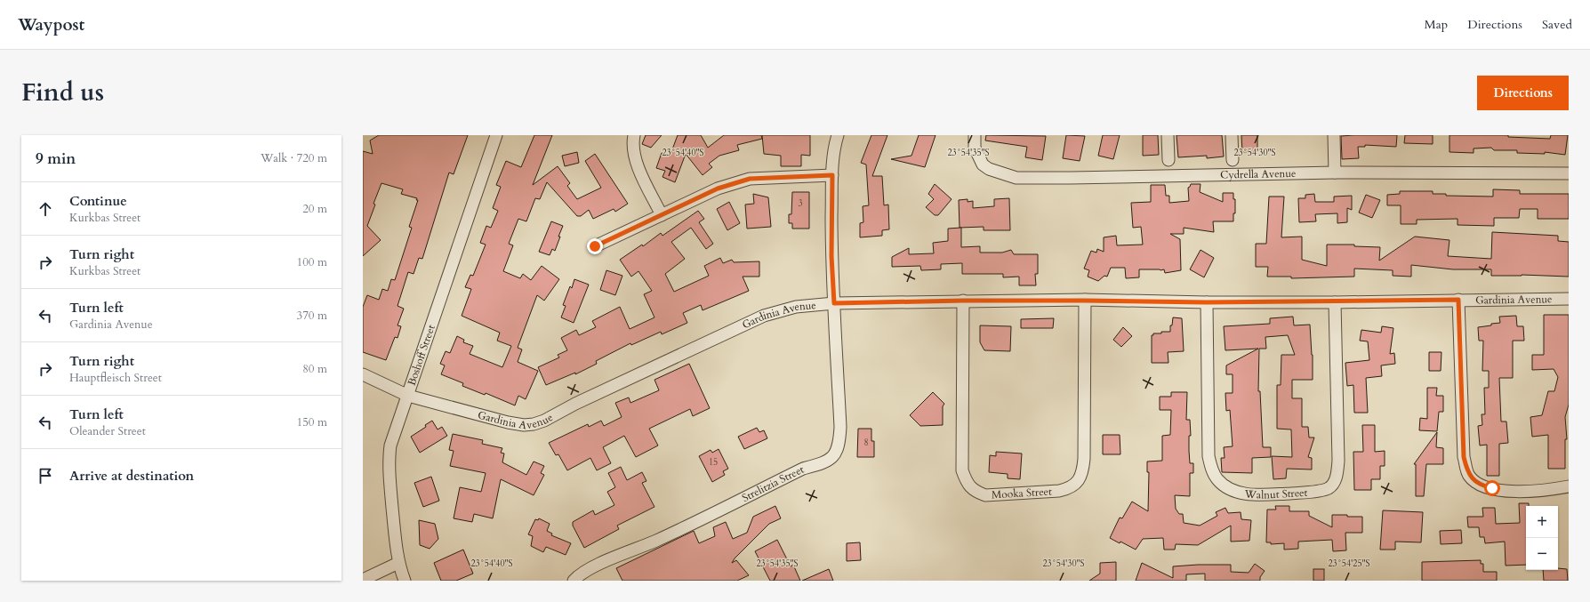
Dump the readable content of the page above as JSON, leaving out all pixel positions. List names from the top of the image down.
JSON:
{
  "streets": {
    "street": [
      "Cydrella Avenue",
      "Gardinia Avenue",
      "Boshoff Street",
      "Strelitzia Street",
      "Walnut Street",
      "Mooka Street"
    ]
  },
  "crossings": [
    ["Gardinia Avenue", "Boshoff Street"],
    ["Gardinia Avenue", "Strelitzia Street"],
    ["Gardinia Avenue", "Walnut Street"],
    ["Gardinia Avenue", "Mooka Street"]
  ],
  "house_numbers": ["3", "8", "15"],
  "page": {
    "header": "Waypost",
    "nav": ["Map", "Directions", "Saved"],
    "title": "Find us",
    "buttons": "Directions",
    "heading": ["9 min", "Walk · 720 m"],
    "list": [
      ["Continue", "Kurkbas Street", "20 m"],
      ["Turn right", "Kurkbas Street", "100 m"],
      ["Turn left", "Gardinia Avenue", "370 m"],
      ["Turn right", "Hauptfleisch Street", "80 m"],
      ["Turn left", "Oleander Street", "150 m"],
      "Arrive at destination"
    ],
    "map_buttons": ["+", "−"]
  },
  "coordinates": [
    "23°54'40\"S",
    "23°54'35\"S",
    "23°54'30\"S",
    "23°54'25\"S"
  ]
}
